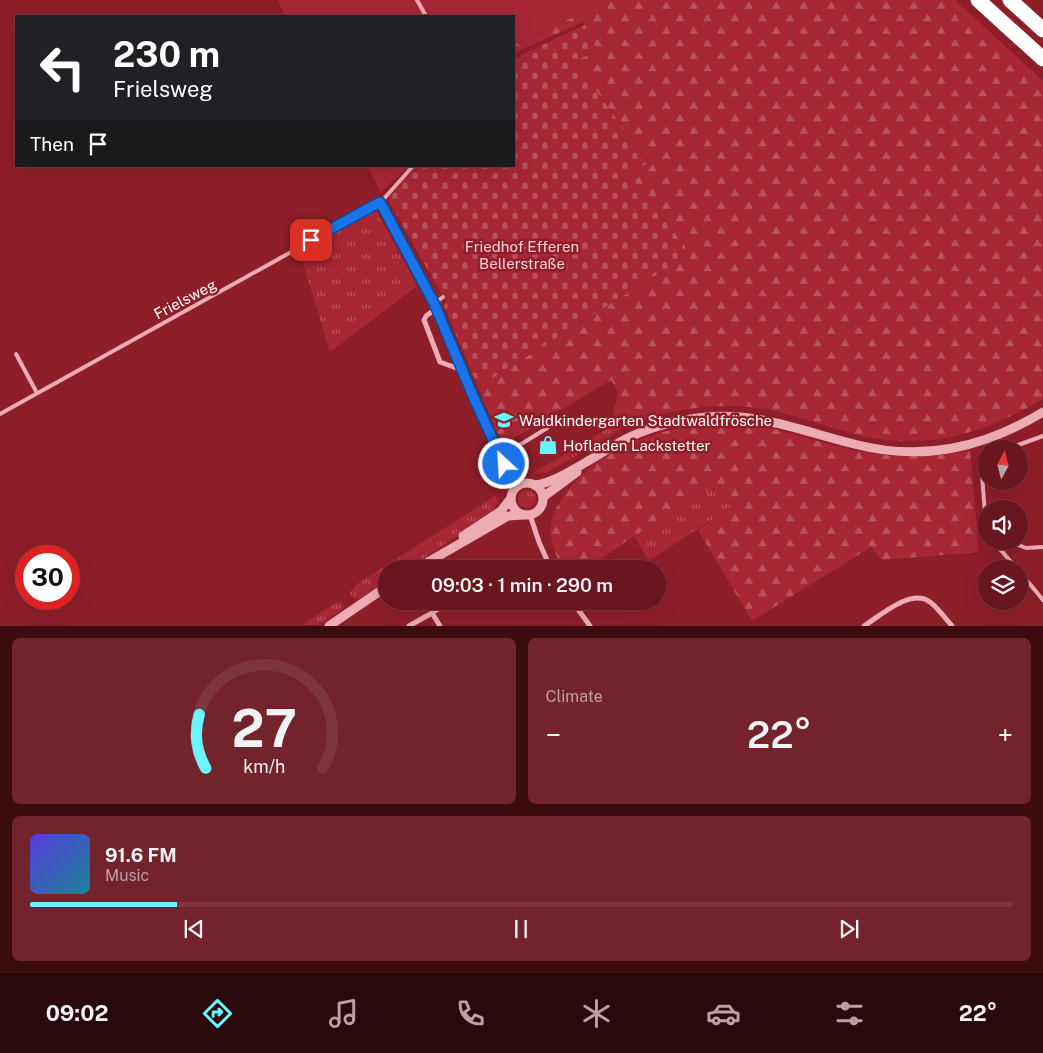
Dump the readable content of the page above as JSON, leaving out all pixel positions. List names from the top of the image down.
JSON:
{
  "streets": {
    "lane": ["Frielsweg"]
  },
  "parks": ["Friedhof Efferen Bellerstraße"],
  "places": {
    "school or university": ["Waldkindergarten Stadtwaldfrösche"],
    "shop": ["Hofladen Lackstetter"]
  },
  "north": "top",
  "page": {
    "turn": ["230 m", "Frielsweg"],
    "then": "Then",
    "limit": "30",
    "trip": "09:03 · 1 min · 290 m",
    "tile": "Climate",
    "heat": ["−", "22°", "+"],
    "song": ["91.6 FM", "Music"],
    "tabs": ["09:02", "22°"],
    "gauge": ["27", "km/h"]
  }
}
